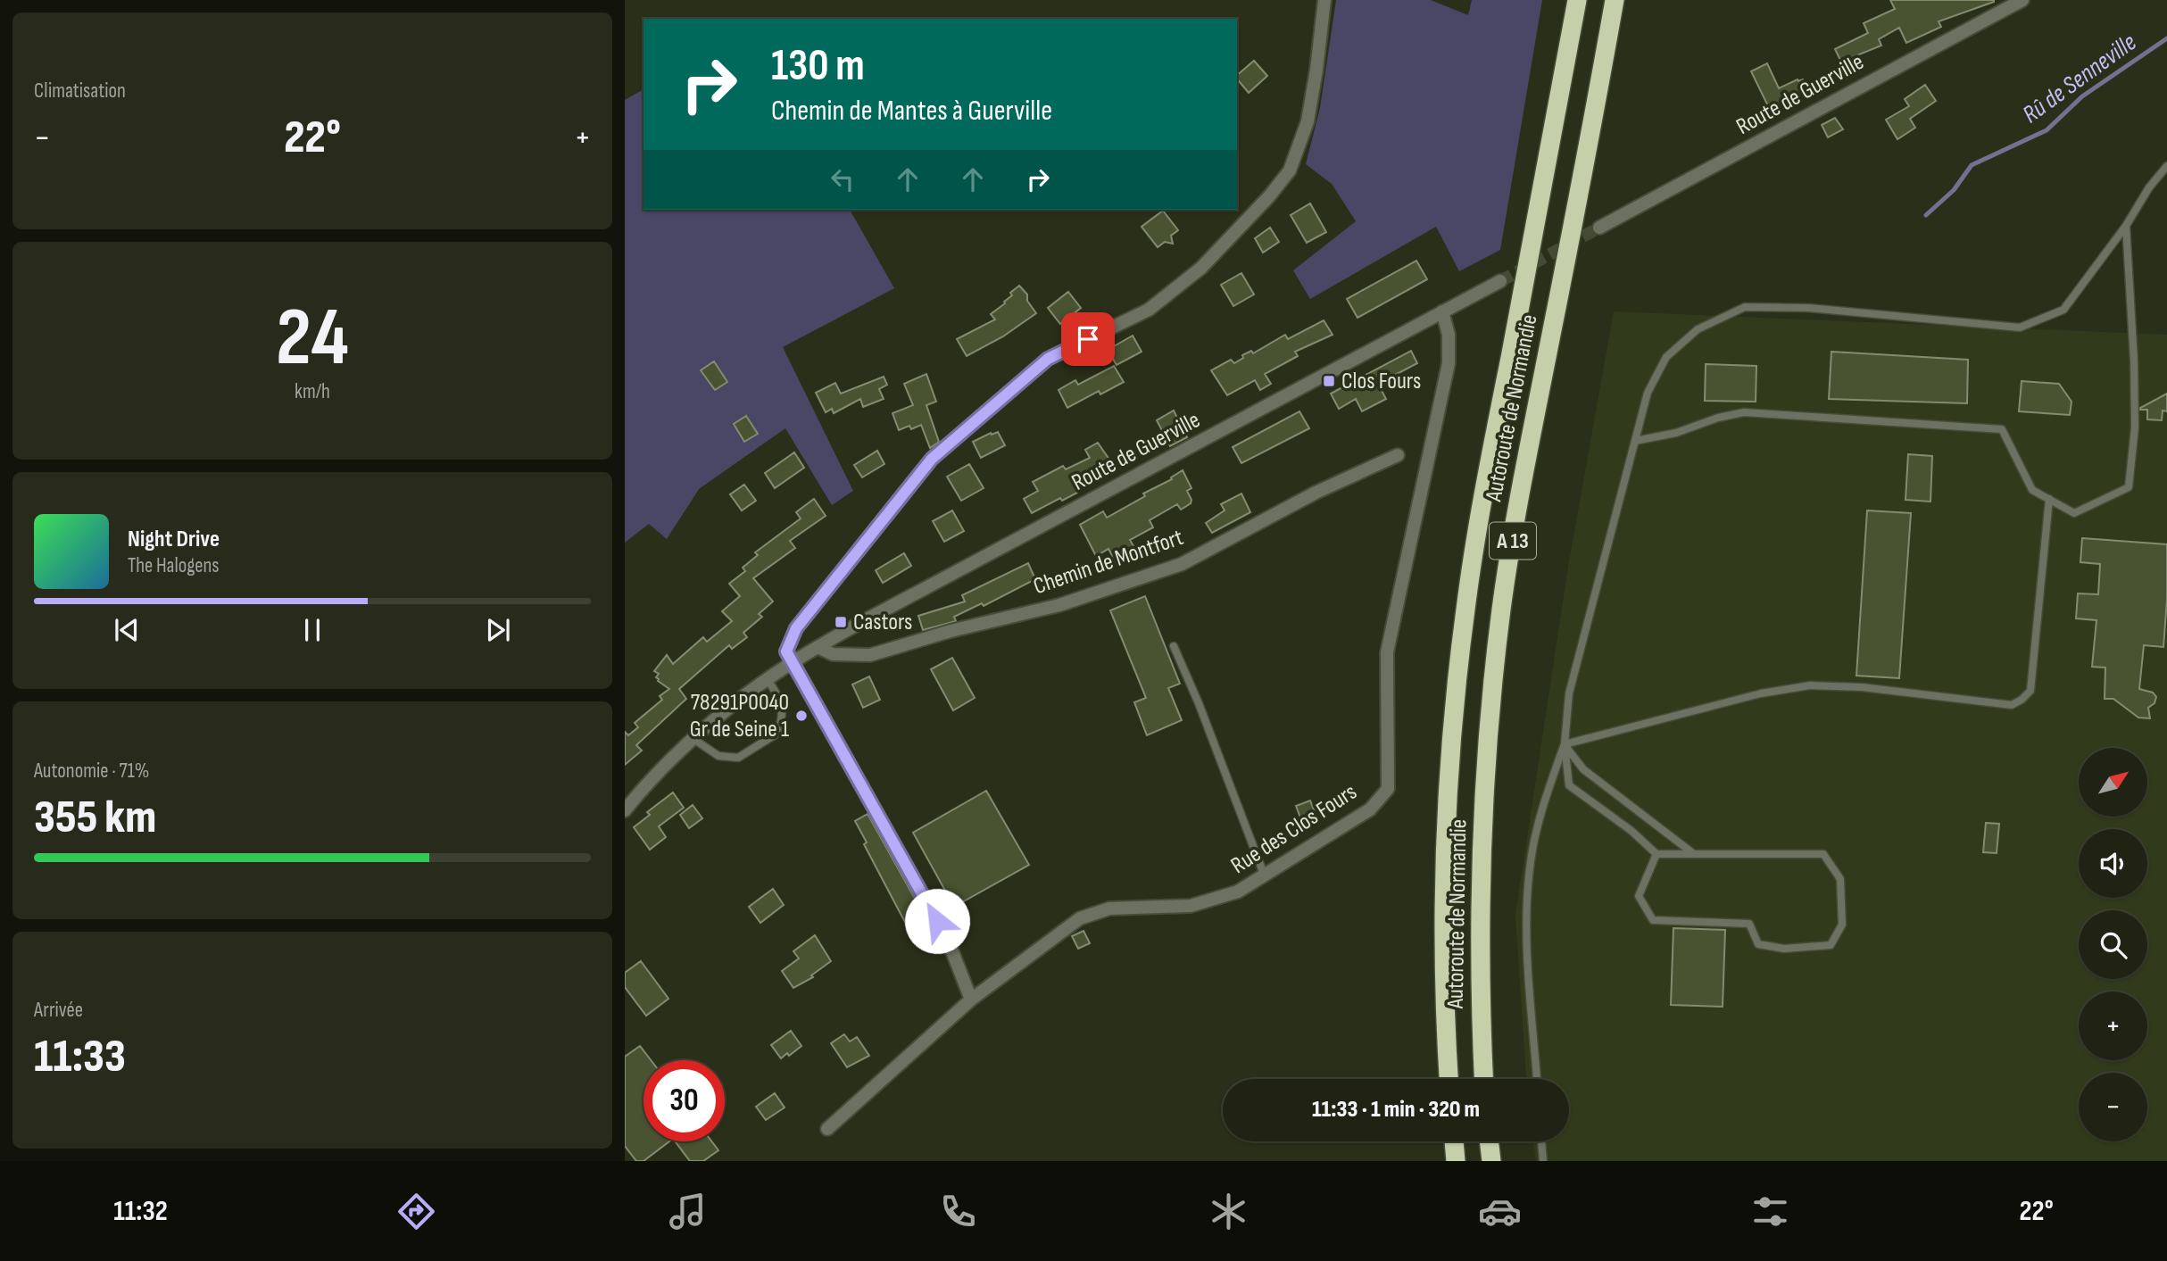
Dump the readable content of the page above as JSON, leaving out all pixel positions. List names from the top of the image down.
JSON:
{
  "streets": {
    "highway": ["Autoroute de Normandie", "A 13"],
    "street": ["Route de Guerville", "Chemin de Montfort", "Rue des Clos Fours"]
  },
  "crossings": [
    ["Route de Guerville", "Chemin de Montfort"],
    ["Route de Guerville", "Rue des Clos Fours"]
  ],
  "water": ["Rû de Senneville"],
  "places": {
    "transit": ["Clos Fours", "Castors"],
    "other": ["78291P0040 Gr de Seine 1"]
  },
  "north": "top right",
  "page": {
    "tile": [
      "Climatisation",
      ["24", "km/h"],
      ["Autonomie · 71%", "355 km"],
      ["Arrivée", "11:33"]
    ],
    "turn": ["130 m", "Chemin de Mantes à Guerville"],
    "heat": ["−", "22°", "+"],
    "song": ["Night Drive", "The Halogens"],
    "map_buttons": ["+", "−"],
    "limit": "30",
    "trip": "11:33 · 1 min · 320 m",
    "tabs": ["11:32", "22°"]
  }
}
